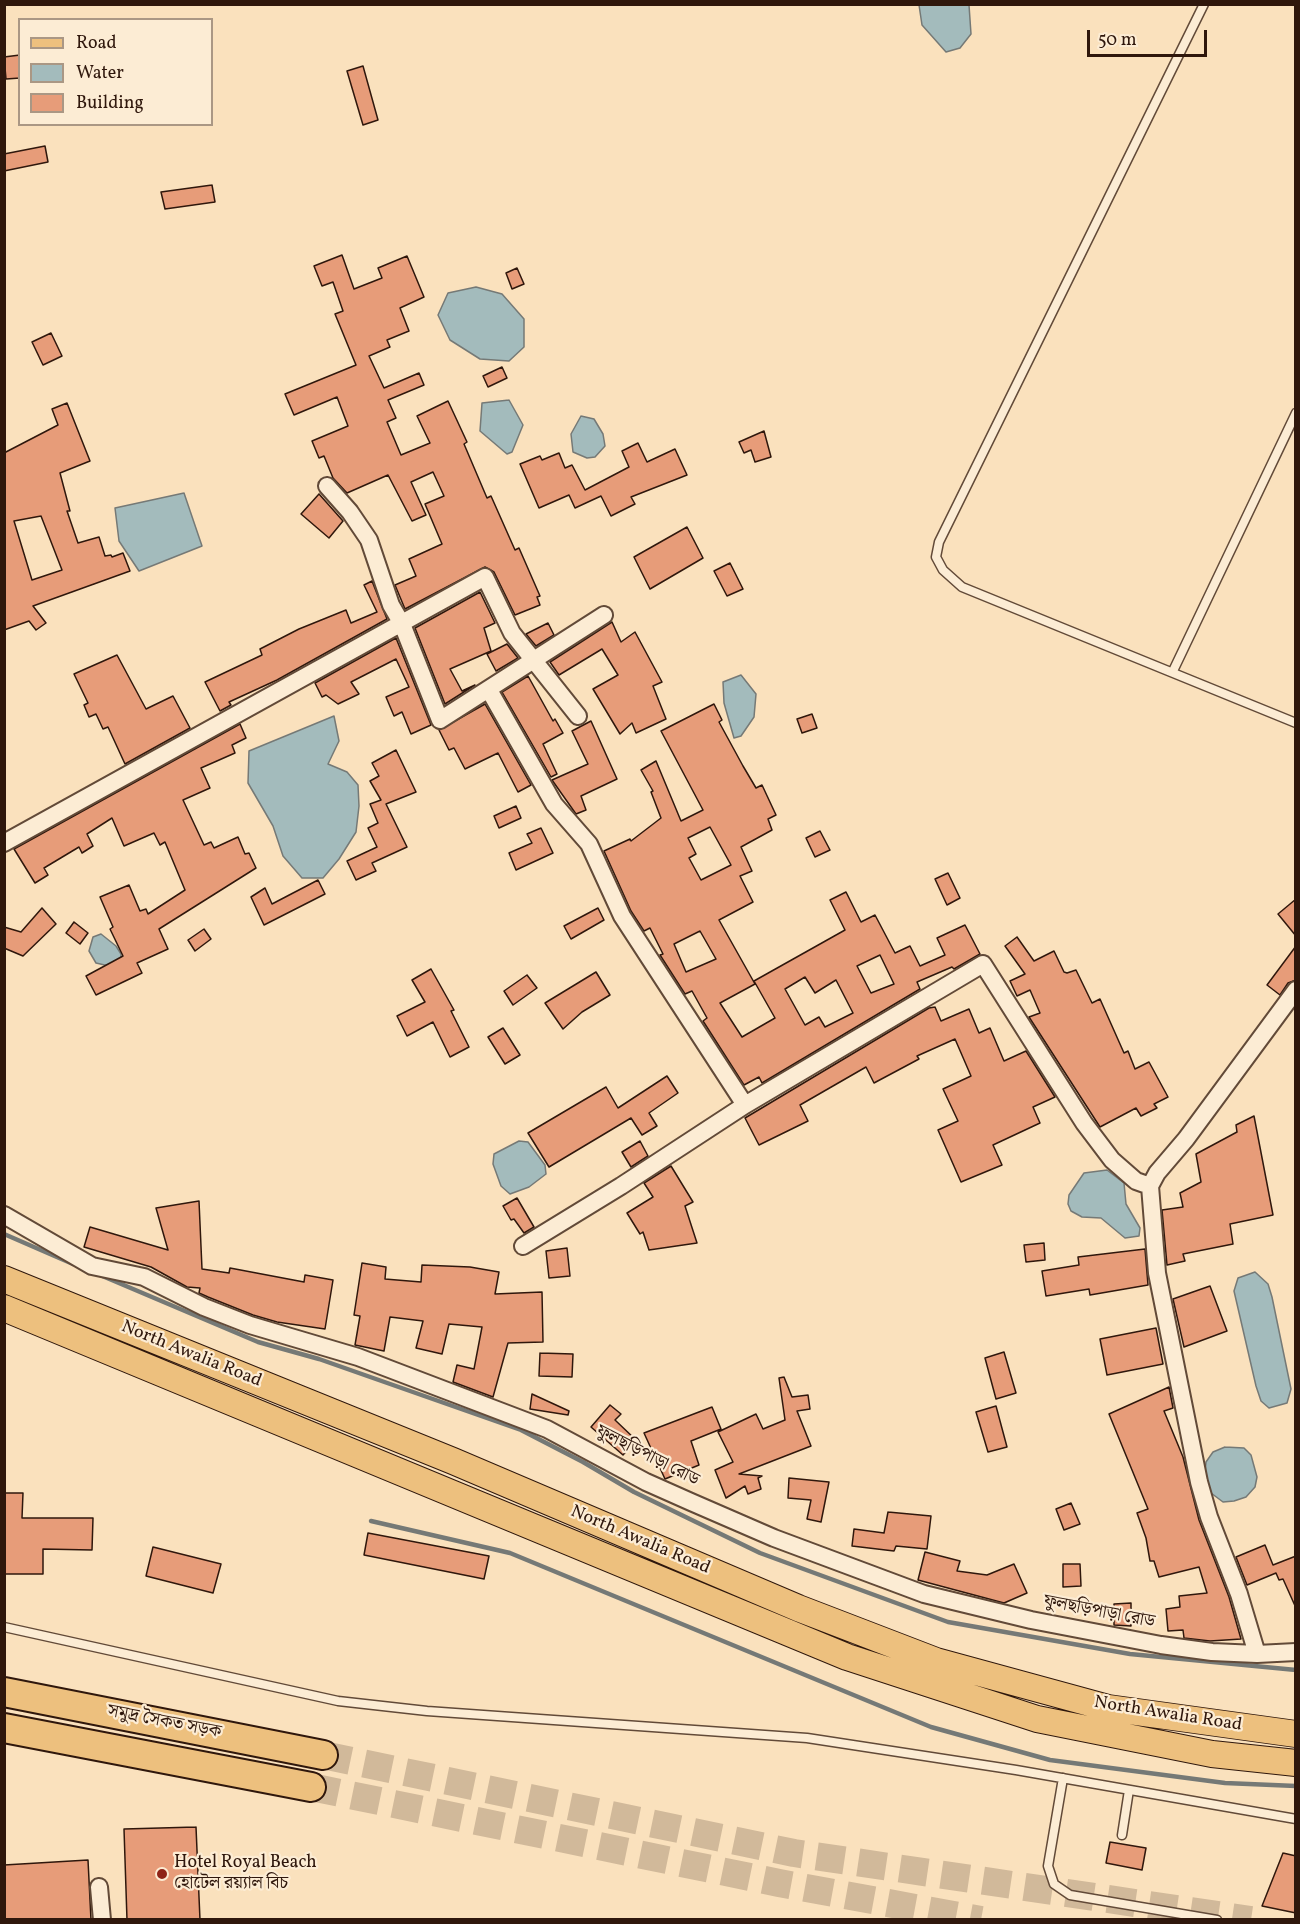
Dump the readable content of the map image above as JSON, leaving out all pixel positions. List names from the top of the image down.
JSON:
{
  "streets": {
    "highway": ["সমুদ্র সৈকত সড়ক"],
    "main road": ["North Awalia Road"],
    "street": ["ফুলছড়িপাড়া রোড"]
  },
  "places": ["Hotel Royal Beach হোটেল রয়্যাল বিচ"],
  "legend": ["Road", "Water", "Building"],
  "scale_bar": "50 m"
}
